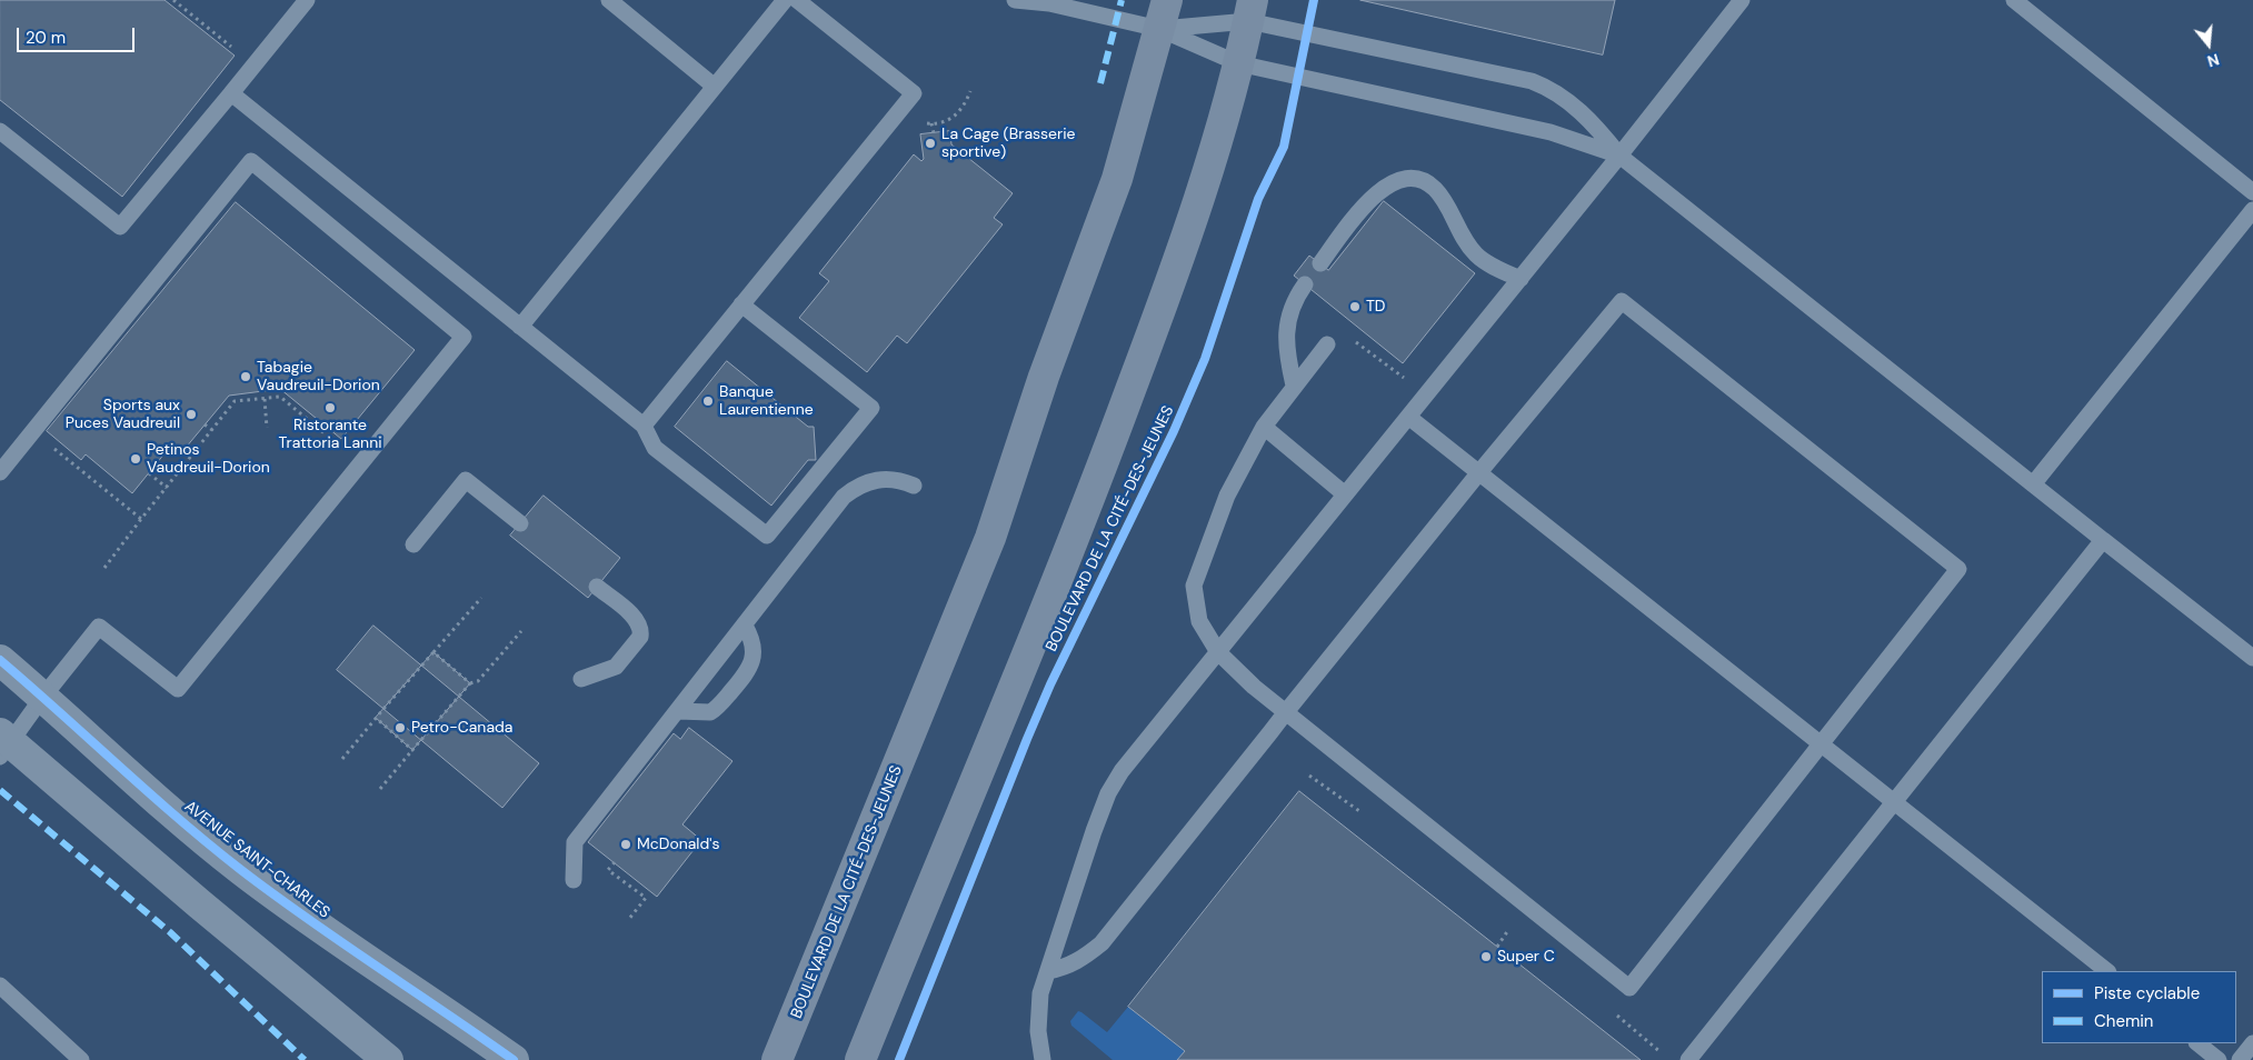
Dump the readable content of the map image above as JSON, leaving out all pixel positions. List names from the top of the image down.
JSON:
{
  "streets": {
    "main road": ["BOULEVARD DE LA CITÉ-DES-JEUNES"],
    "street": ["AVENUE SAINT-CHARLES"]
  },
  "places": [
    "La Cage (Brasserie sportive)",
    "TD",
    "Tabagie Vaudreuil-Dorion",
    "Banque Laurentienne",
    "Ristorante Trattoria Lanni",
    "Sports aux Puces Vaudreuil",
    "Petinos Vaudreuil-Dorion",
    "Petro-Canada",
    "McDonald's",
    "Super C"
  ],
  "legend": ["Piste cyclable", "Chemin"],
  "scale_bar": "20 m",
  "north": "bottom"
}
